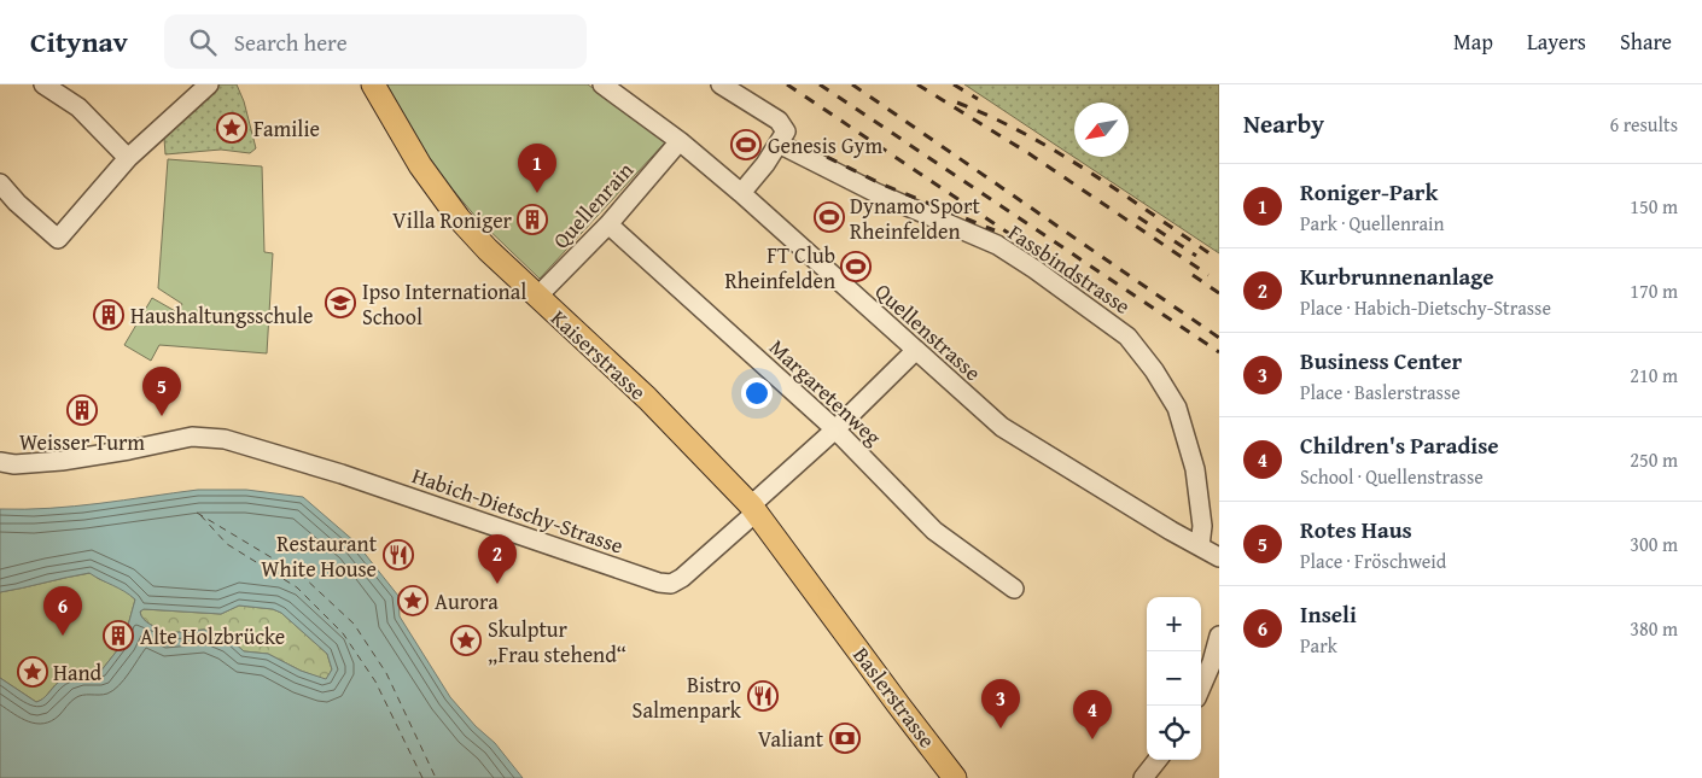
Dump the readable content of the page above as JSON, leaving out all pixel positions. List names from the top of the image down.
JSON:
{
  "streets": {
    "main road": ["Kaiserstrasse", "Baslerstrasse"],
    "street": [
      "Quellenrain",
      "Fassbindstrasse",
      "Quellenstrasse",
      "Margaretenweg",
      "Habich-Dietschy-Strasse"
    ]
  },
  "crossings": [
    ["Quellenrain", "Quellenstrasse"],
    ["Quellenrain", "Kaiserstrasse"],
    ["Quellenrain", "Margaretenweg"],
    ["Fassbindstrasse", "Quellenstrasse"],
    ["Quellenstrasse", "Habich-Dietschy-Strasse"],
    ["Kaiserstrasse", "Habich-Dietschy-Strasse"],
    ["Kaiserstrasse", "Baslerstrasse"],
    ["Margaretenweg", "Habich-Dietschy-Strasse"]
  ],
  "places": {
    "place": [
      "Familie",
      "Aurora",
      "Skulptur „Frau stehend“",
      "Hand"
    ],
    "sports": ["Genesis Gym", "Dynamo Sport Rheinfelden", "FT Club Rheinfelden"],
    "building": [
      "Villa Roniger",
      "Haushaltungsschule",
      "Weisser Turm",
      "Alte Holzbrücke"
    ],
    "school or university": ["Ipso International School"],
    "restaurant": ["Restaurant White House", "Bistro Salmenpark"],
    "bank": ["Valiant"]
  },
  "north": "bottom left",
  "page": {
    "header": "Citynav",
    "search": "Search here",
    "nav": ["Map", "Layers", "Share"],
    "heading": ["Nearby", "6 results"],
    "pins": [
      "1",
      "5",
      "2",
      "6",
      "3",
      "4"
    ],
    "list": [
      {
        "mark": "1",
        "name": "Roniger-Park",
        "note": "Park · Quellenrain",
        "value": "150 m"
      },
      {
        "mark": "2",
        "name": "Kurbrunnenanlage",
        "note": "Place · Habich-Dietschy-Strasse",
        "value": "170 m"
      },
      {
        "mark": "3",
        "name": "Business Center",
        "note": "Place · Baslerstrasse",
        "value": "210 m"
      },
      {
        "mark": "4",
        "name": "Children's Paradise",
        "note": "School · Quellenstrasse",
        "value": "250 m"
      },
      {
        "mark": "5",
        "name": "Rotes Haus",
        "note": "Place · Fröschweid",
        "value": "300 m"
      },
      {
        "mark": "6",
        "name": "Inseli",
        "note": "Park",
        "value": "380 m"
      }
    ],
    "map_buttons": ["+", "−"]
  }
}
